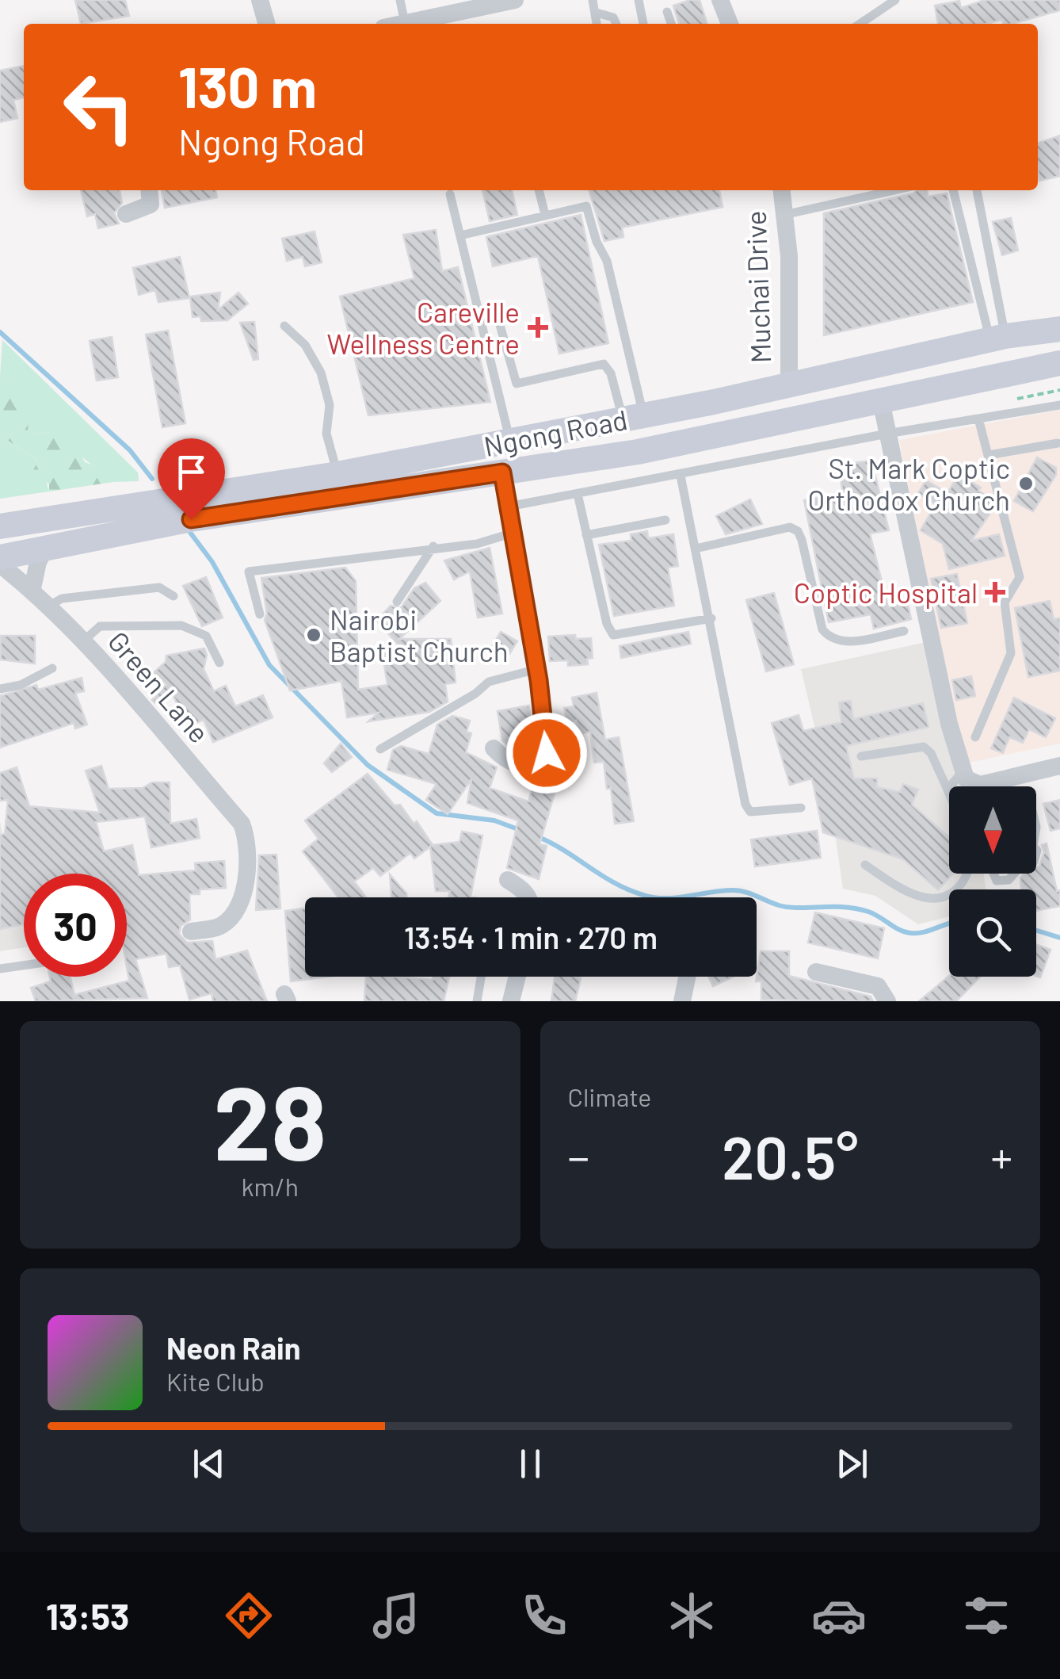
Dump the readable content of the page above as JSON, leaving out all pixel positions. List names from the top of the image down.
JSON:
{
  "streets": {
    "main road": ["Ngong Road"],
    "street": ["Muchai Drive", "Green Lane"]
  },
  "crossings": [
    ["Muchai Drive", "Ngong Road"]
  ],
  "places": {
    "health": ["Careville Wellness Centre", "Coptic Hospital"],
    "other": ["St. Mark Coptic Orthodox Church", "Nairobi Baptist Church"]
  },
  "north": "bottom",
  "page": {
    "turn": ["130 m", "Ngong Road"],
    "limit": "30",
    "trip": "13:54 · 1 min · 270 m",
    "tile": [
      ["28", "km/h"],
      "Climate"
    ],
    "heat": ["−", "20.5°", "+"],
    "song": ["Neon Rain", "Kite Club"],
    "tabs": "13:53"
  }
}
